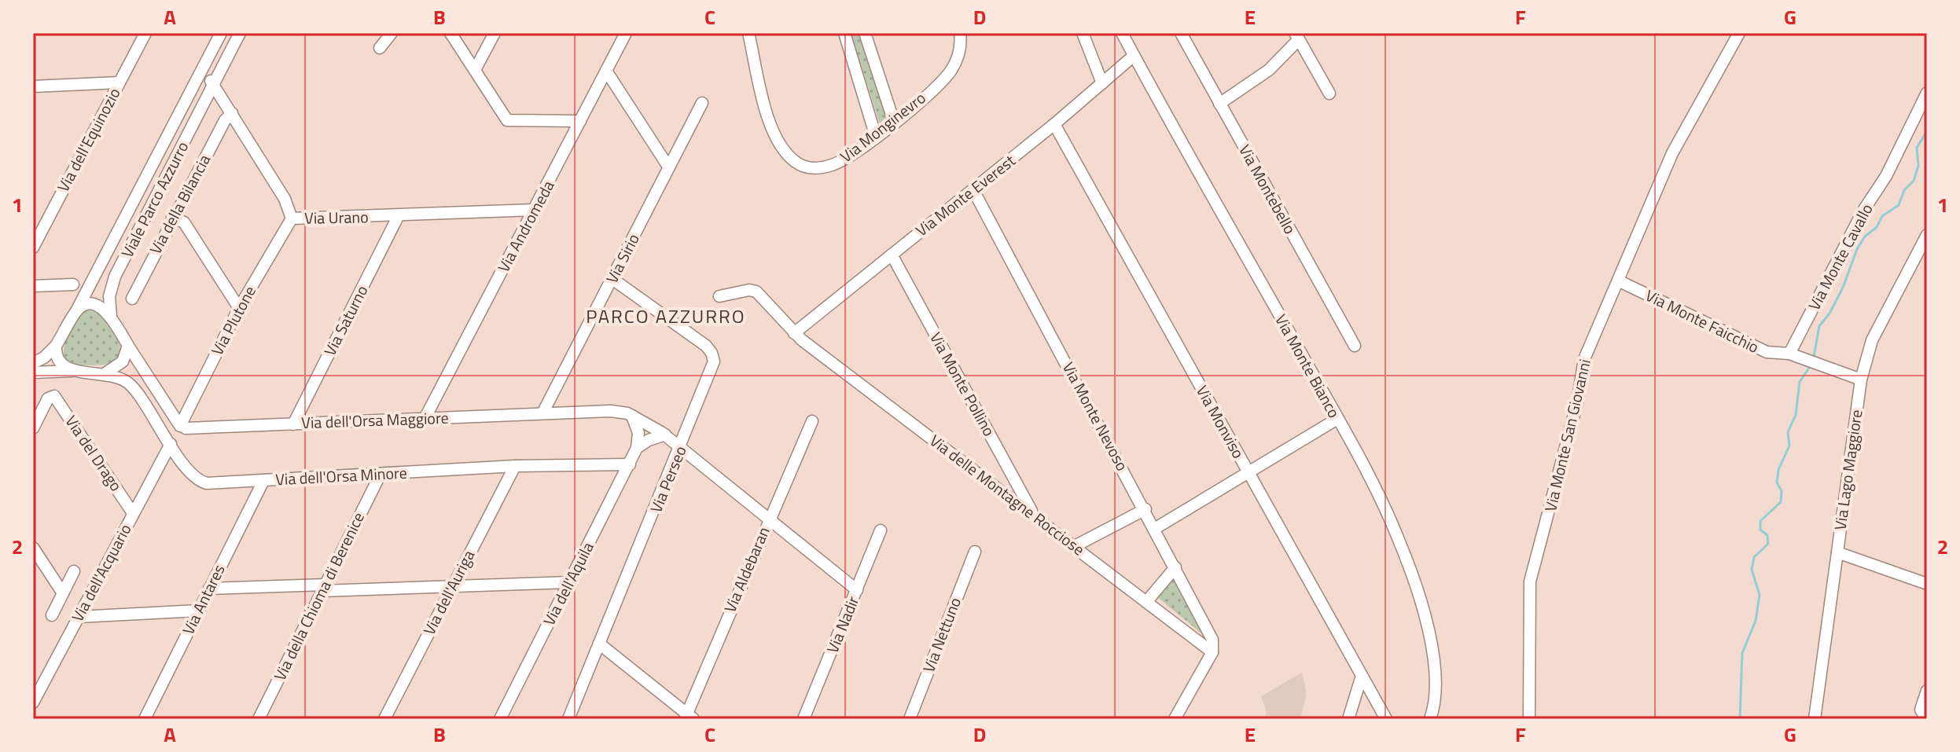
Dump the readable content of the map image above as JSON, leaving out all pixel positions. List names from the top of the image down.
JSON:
{
  "streets": {
    "street": [
      "Via Monginevro",
      "Via dell'Equinozio",
      "Via Montebello",
      "Via Monte Everest",
      "Viale Parco Azzurro",
      "Via della Bilancia",
      "Via Urano",
      "Via Andromeda",
      "Via Monte Cavallo",
      "Via Sirio",
      "Via Plutone",
      "Via Saturno",
      "Via Monte Faicchio",
      "Via Monte Bianco",
      "Via Monte Pollino",
      "Via Monte Nevoso",
      "Via dell'Orsa Maggiore",
      "Via Monviso",
      "Via Monte San Giovanni",
      "Via del Drago",
      "Via Lago Maggiore",
      "Via dell'Orsa Minore",
      "Via Perseo",
      "Via delle Montagne Rocciose",
      "Via Aldebaran",
      "Via dell'Acquario",
      "Via dell'Aquila",
      "Via dell'Auriga",
      "Via della Chioma di Berenice",
      "Via Antares",
      "Via Nadir",
      "Via Nettuno"
    ]
  },
  "crossings": [
    ["Via Monte Everest", "Via Monte Bianco"],
    ["Via Monte Everest", "Via Monte Pollino"],
    ["Via Monte Everest", "Via Monte Nevoso"],
    ["Via Monte Everest", "Via Monviso"],
    ["Via Monte Everest", "Via delle Montagne Rocciose"],
    ["Viale Parco Azzurro", "Via Urano"],
    ["Viale Parco Azzurro", "Via dell'Orsa Minore"],
    ["Via della Bilancia", "Via Urano"],
    ["Via Urano", "Via Andromeda"],
    ["Via Urano", "Via Plutone"],
    ["Via Urano", "Via Saturno"],
    ["Via Andromeda", "Via dell'Orsa Maggiore"],
    ["Via Monte Cavallo", "Via Monte Faicchio"],
    ["Via Sirio", "Via dell'Orsa Maggiore"],
    ["Via Sirio", "Via Perseo"],
    ["Via Plutone", "Via dell'Orsa Maggiore"],
    ["Via Saturno", "Via dell'Orsa Maggiore"],
    ["Via Monte Faicchio", "Via Monte San Giovanni"],
    ["Via Monte Pollino", "Via delle Montagne Rocciose"],
    ["Via Monte Nevoso", "Via delle Montagne Rocciose"],
    ["Via del Drago", "Via dell'Acquario"],
    ["Via dell'Orsa Minore", "Via dell'Acquario"],
    ["Via dell'Orsa Minore", "Via dell'Aquila"],
    ["Via dell'Orsa Minore", "Via dell'Auriga"],
    ["Via dell'Orsa Minore", "Via della Chioma di Berenice"],
    ["Via dell'Orsa Minore", "Via Antares"]
  ],
  "districts": ["PARCO AZZURRO"],
  "grid": {
    "columns": [
      "A",
      "B",
      "C",
      "D",
      "E",
      "F",
      "G"
    ],
    "rows": ["1", "2"]
  }
}
